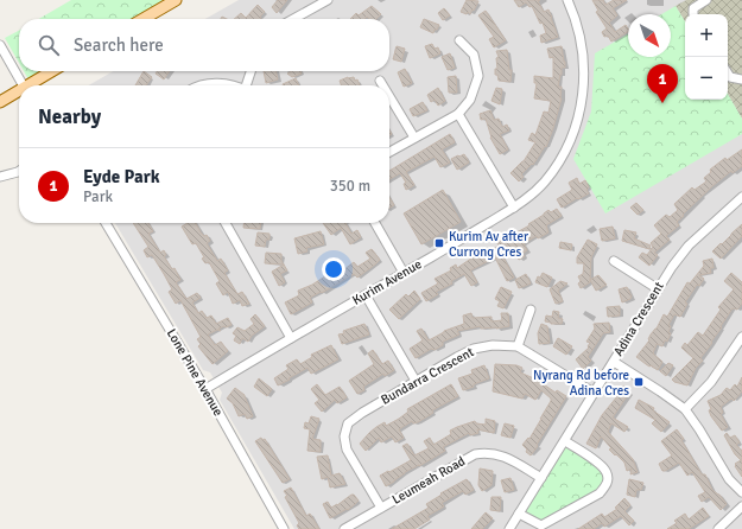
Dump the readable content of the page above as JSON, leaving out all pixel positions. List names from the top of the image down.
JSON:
{
  "streets": {
    "street": [
      "Kurim Avenue",
      "Adina Crescent",
      "Lone Pine Avenue",
      "Bundarra Crescent",
      "Leumeah Road"
    ]
  },
  "crossings": [
    ["Kurim Avenue", "Lone Pine Avenue"],
    ["Adina Crescent", "Bundarra Crescent"],
    ["Adina Crescent", "Leumeah Road"],
    ["Bundarra Crescent", "Leumeah Road"]
  ],
  "places": {
    "transit": ["Kurim Av after Currong Cres", "Nyrang Rd before Adina Cres"]
  },
  "north": "bottom right",
  "page": {
    "map_buttons": ["+", "−"],
    "search": "Search here",
    "pins": "1",
    "heading": "Nearby",
    "list": [
      {
        "mark": "1",
        "name": "Eyde Park",
        "note": "Park",
        "value": "350 m"
      }
    ]
  }
}
